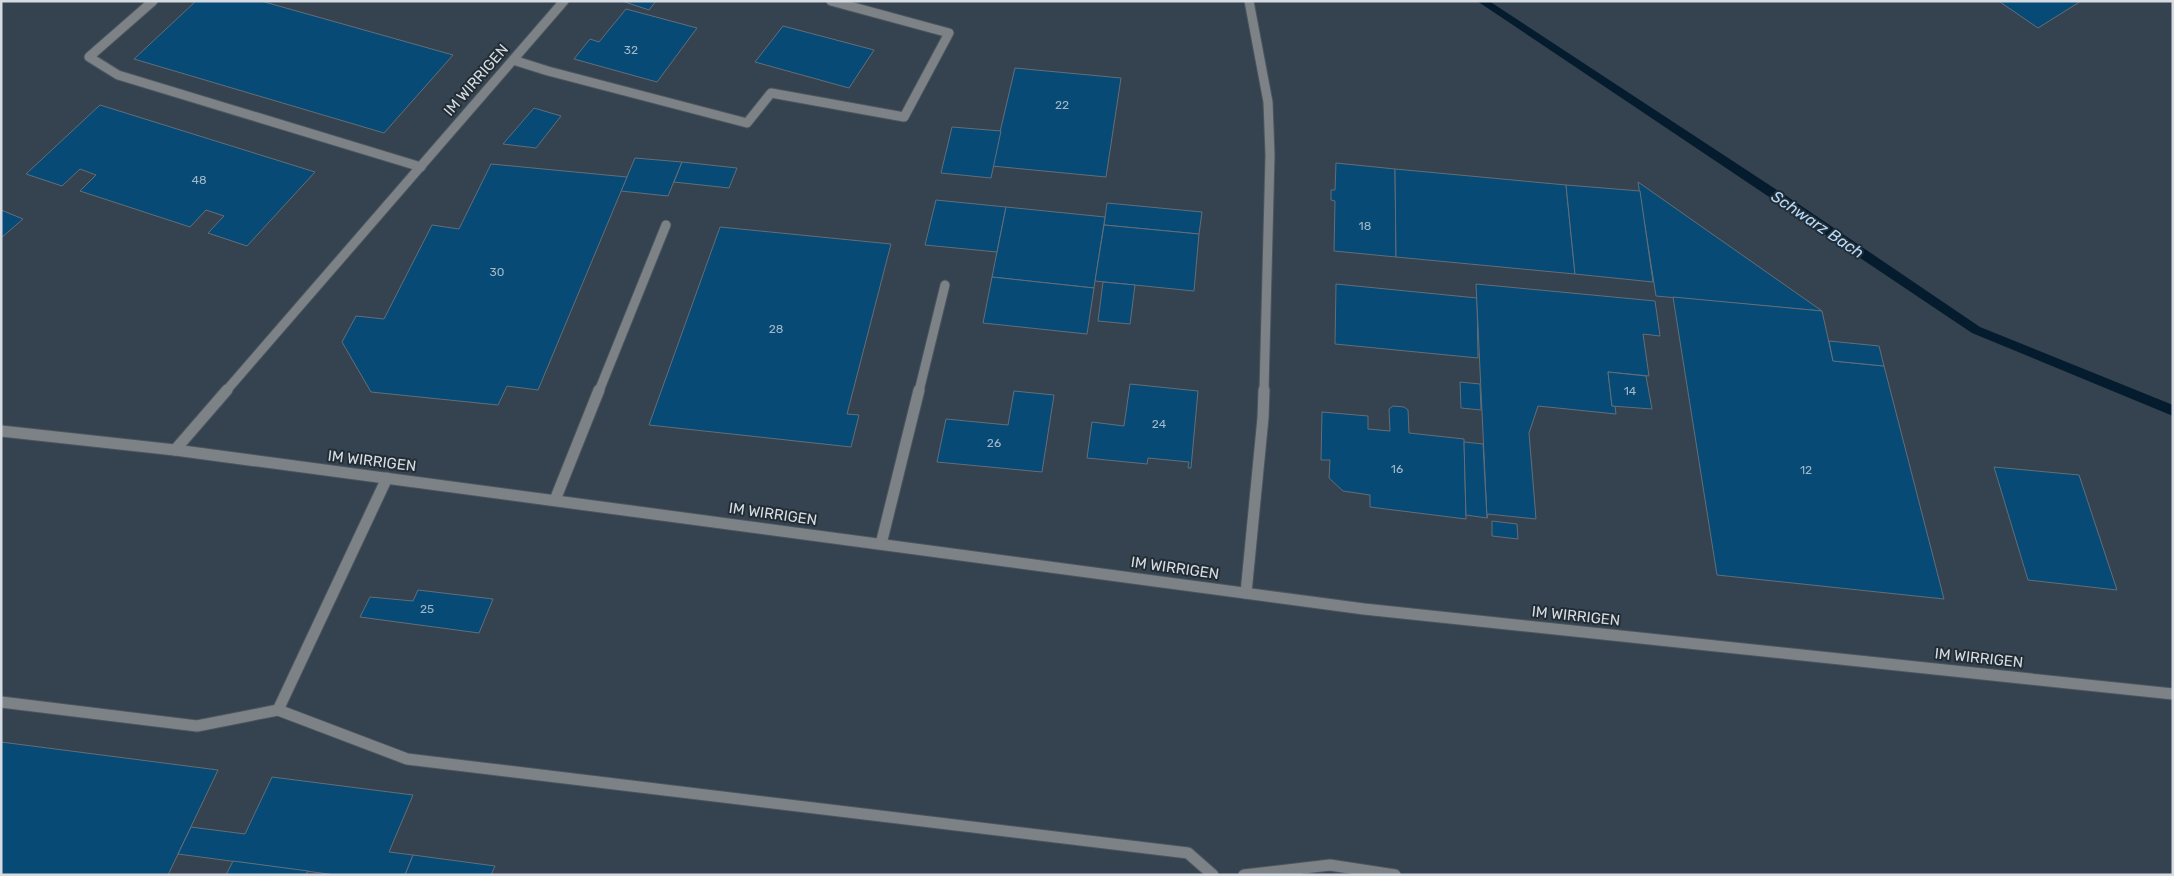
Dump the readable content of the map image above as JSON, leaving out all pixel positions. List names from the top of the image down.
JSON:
{
  "streets": {
    "street": ["IM WIRRIGEN"]
  },
  "water": ["Schwarz Bach"],
  "house_numbers": [
    "32",
    "22",
    "48",
    "18",
    "30",
    "28",
    "14",
    "24",
    "26",
    "16",
    "12",
    "25"
  ]
}
